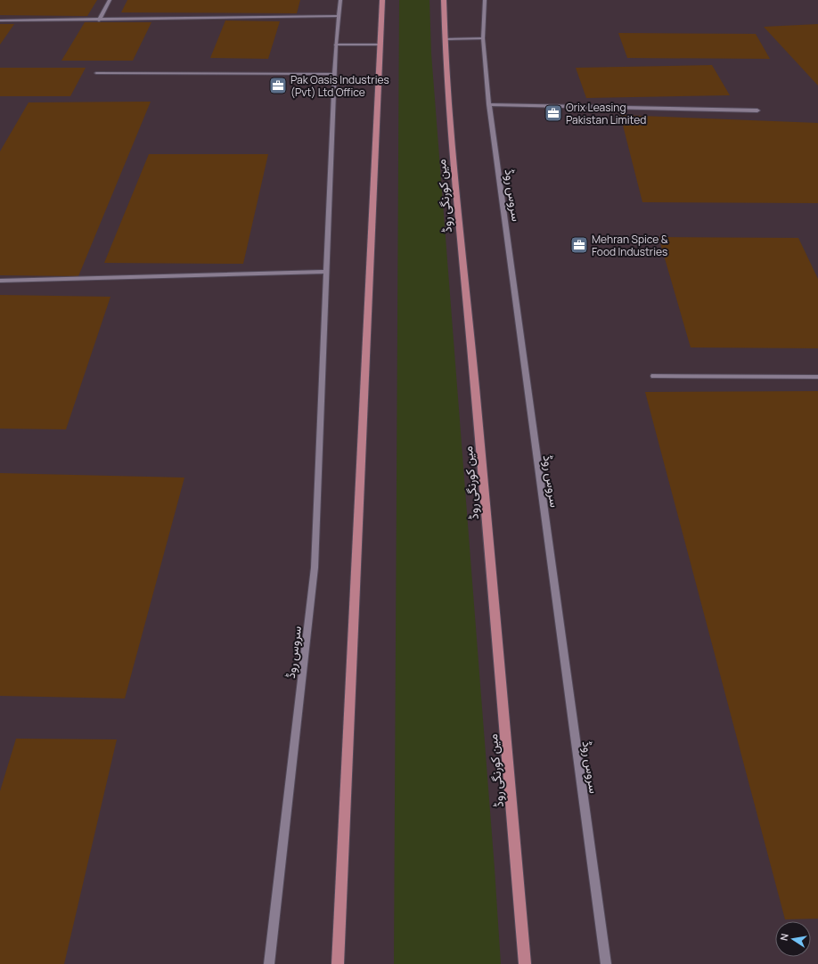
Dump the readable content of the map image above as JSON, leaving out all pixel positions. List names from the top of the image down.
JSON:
{
  "streets": {
    "main road": ["مین کورنگی روڈ"],
    "street": ["سروس روڈ"]
  },
  "places": {
    "office": ["Pak Oasis Industries (Pvt) Ltd Office", "Orix Leasing Pakistan Limited", "Mehran Spice & Food Industries"]
  },
  "north": "left"
}
